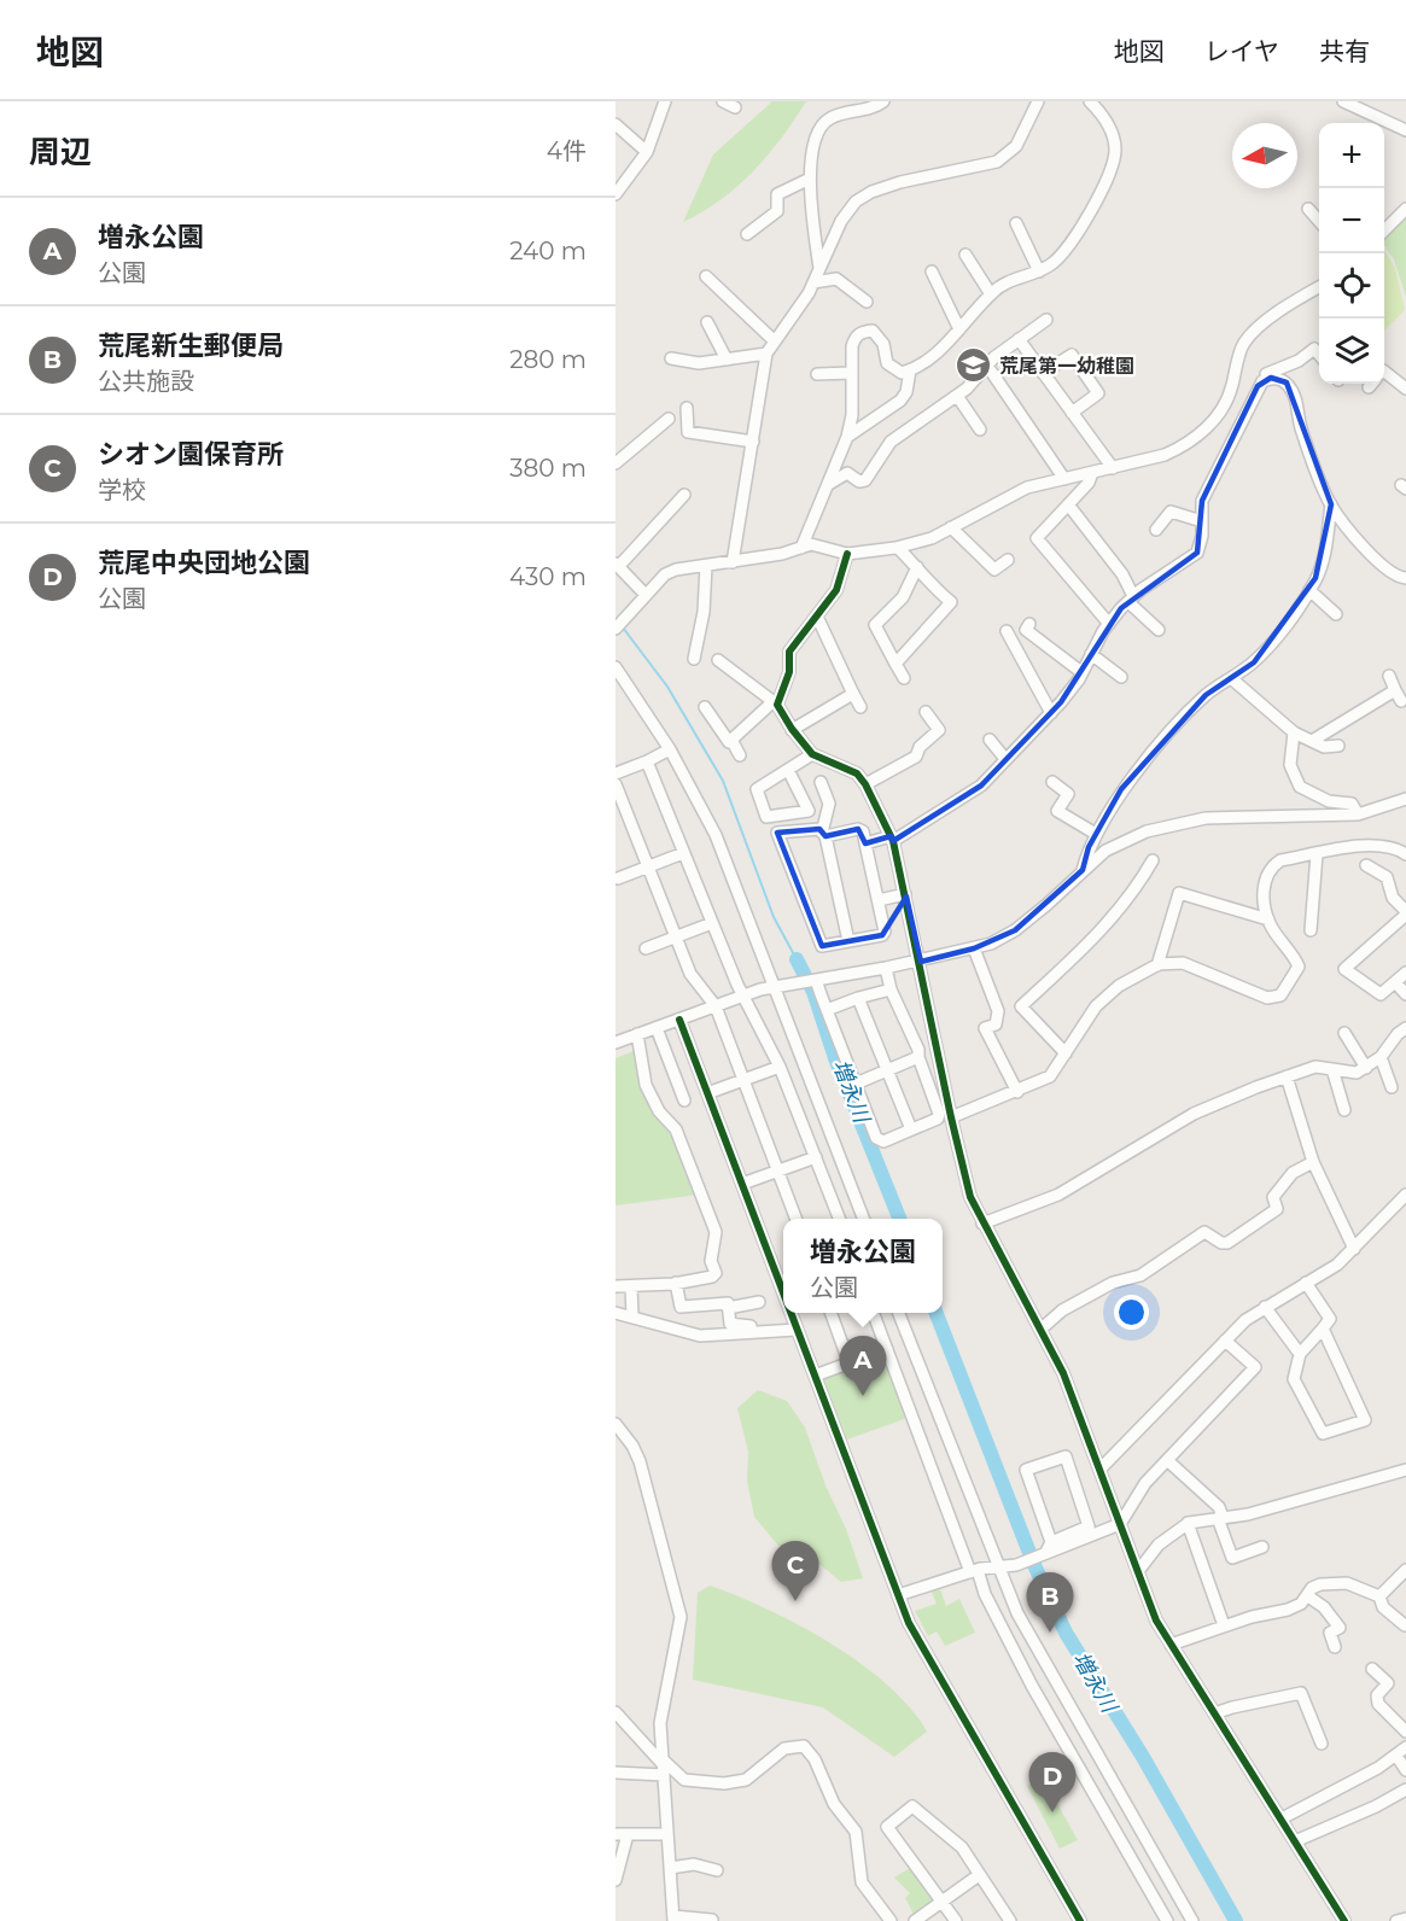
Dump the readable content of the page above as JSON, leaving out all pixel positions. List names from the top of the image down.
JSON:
{
  "water": ["増永川"],
  "places": {
    "school or university": ["荒尾第一幼稚園"]
  },
  "north": "left",
  "page": {
    "header": "地図",
    "nav": ["地図", "レイヤ", "共有"],
    "heading": ["周辺", "4件"],
    "map_buttons": ["+", "−"],
    "list": [
      {
        "mark": "A",
        "name": "増永公園",
        "note": "公園",
        "value": "240 m"
      },
      {
        "mark": "B",
        "name": "荒尾新生郵便局",
        "note": "公共施設",
        "value": "280 m"
      },
      {
        "mark": "C",
        "name": "シオン園保育所",
        "note": "学校",
        "value": "380 m"
      },
      {
        "mark": "D",
        "name": "荒尾中央団地公園",
        "note": "公園",
        "value": "430 m"
      }
    ],
    "popup": ["増永公園", "公園"],
    "pins": [
      "A",
      "C",
      "B",
      "D"
    ]
  }
}
